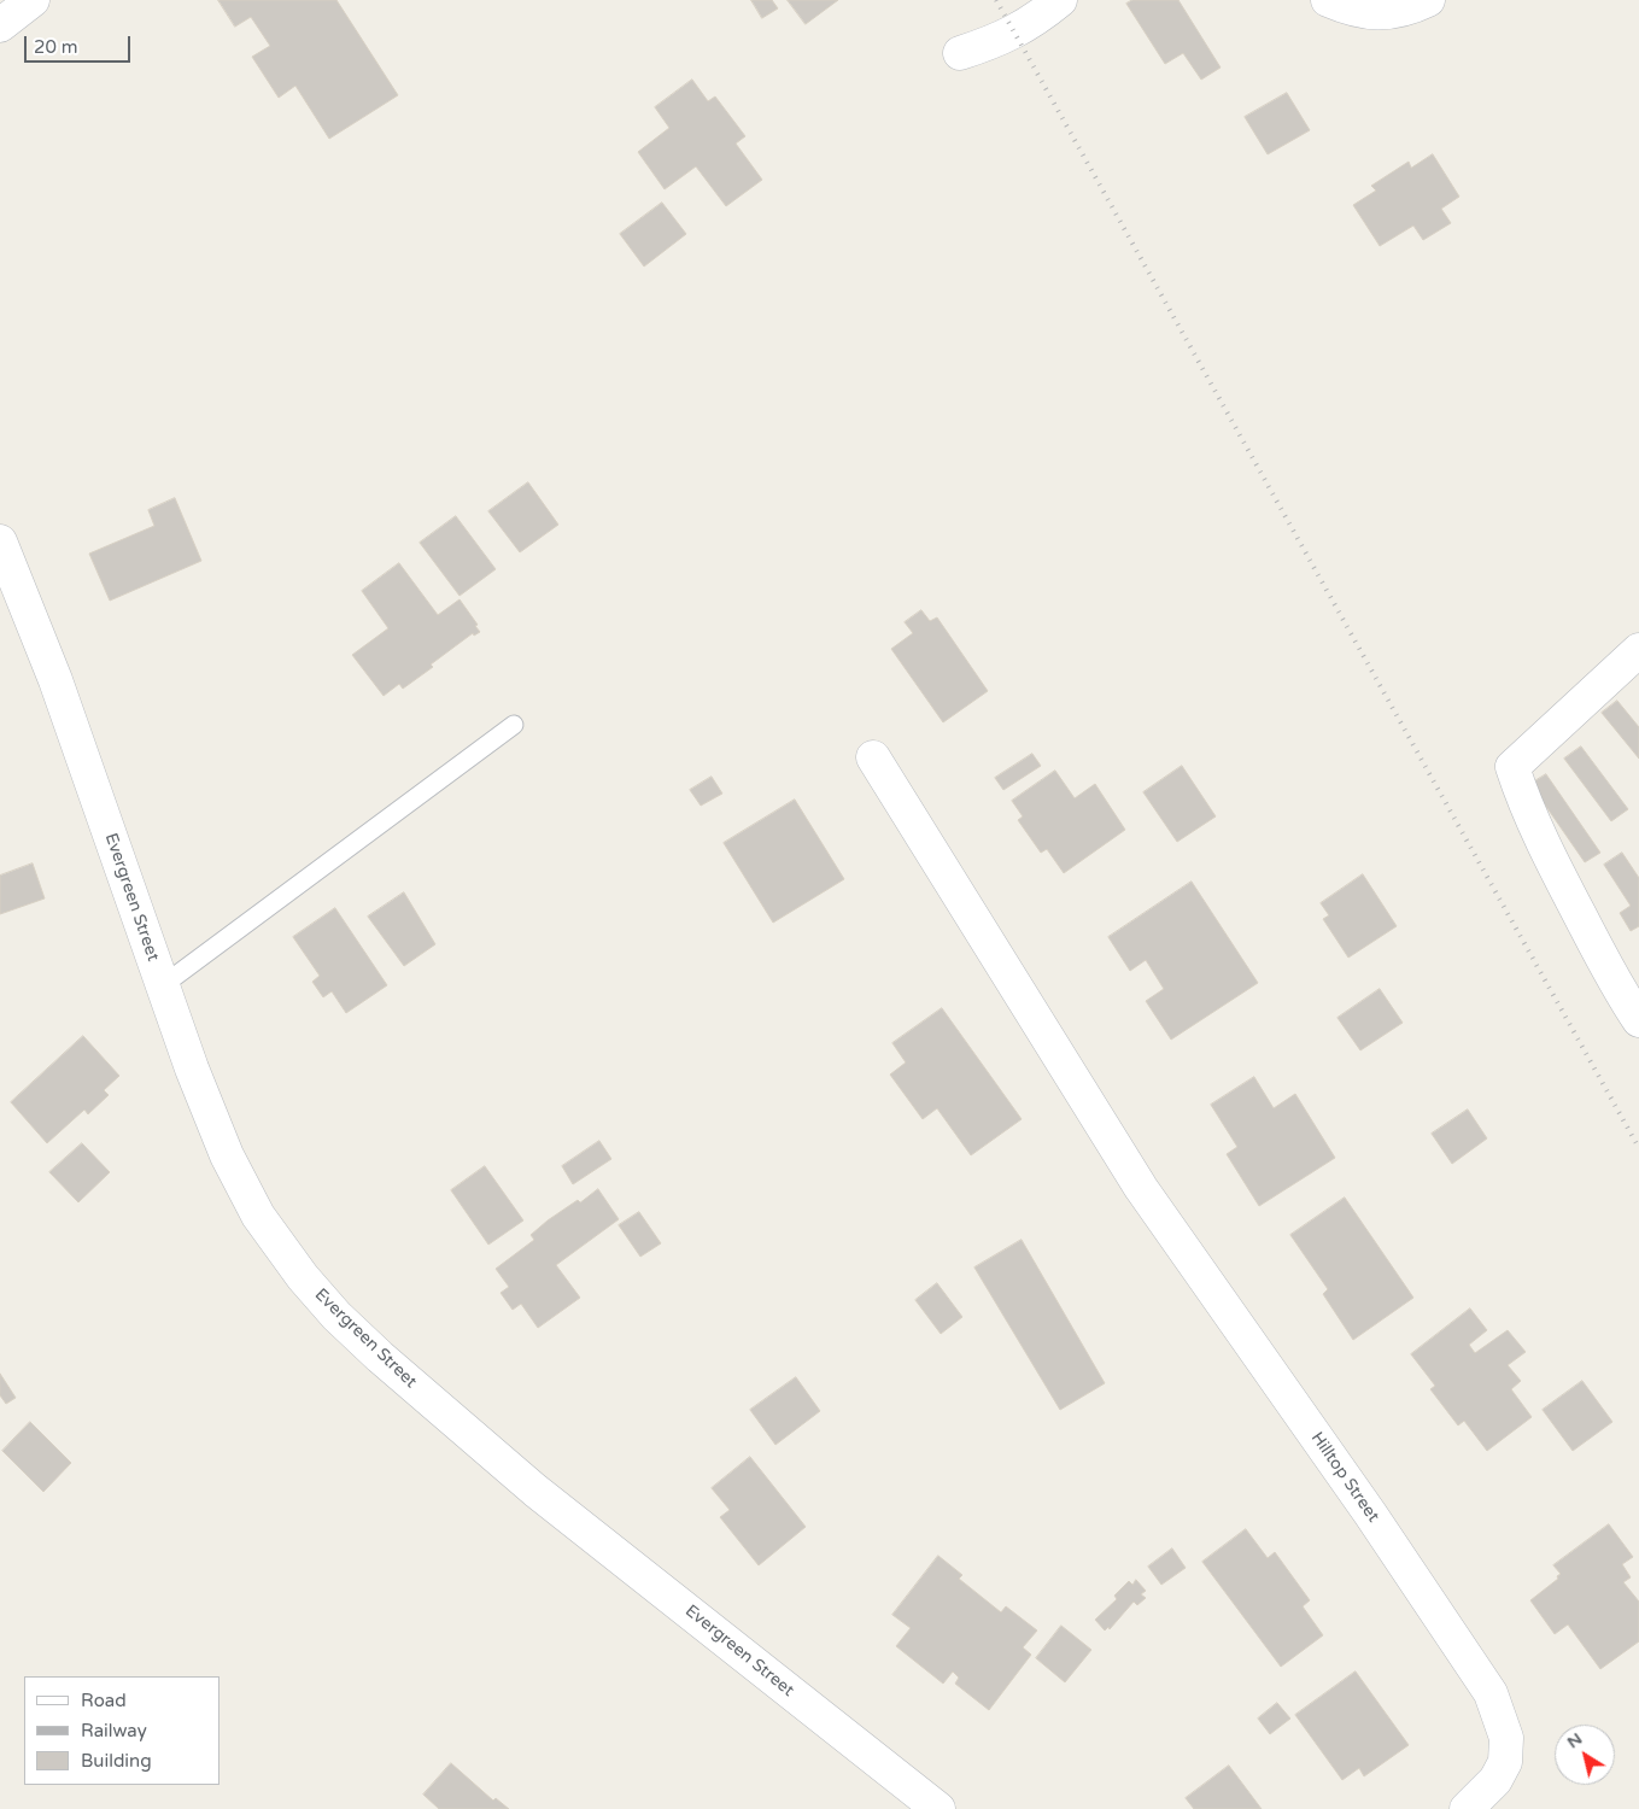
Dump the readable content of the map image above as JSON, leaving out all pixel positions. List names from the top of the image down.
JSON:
{
  "streets": {
    "street": ["Evergreen Street", "Hilltop Street"]
  },
  "legend": ["Road", "Railway", "Building"],
  "scale_bar": "20 m",
  "north": "top left"
}
